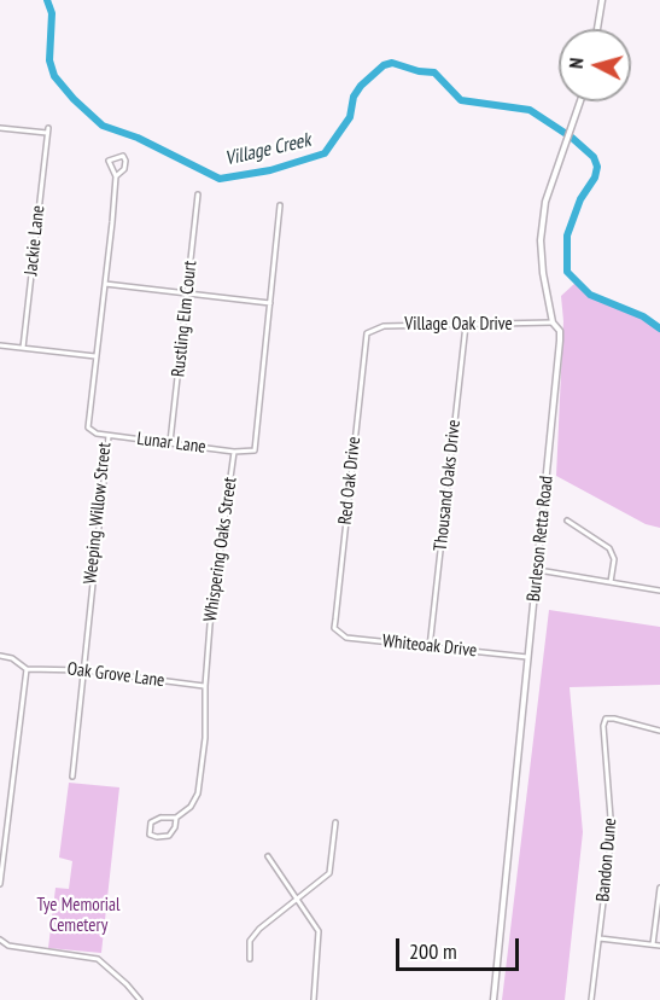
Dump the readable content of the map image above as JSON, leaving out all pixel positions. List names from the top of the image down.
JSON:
{
  "streets": {
    "street": [
      "Jackie Lane",
      "Rustling Elm Court",
      "Village Oak Drive",
      "Lunar Lane",
      "Red Oak Drive",
      "Thousand Oaks Drive",
      "Weeping Willow Street",
      "Burleson Retta Road",
      "Whispering Oaks Street",
      "Whiteoak Drive",
      "Oak Grove Lane",
      "Bandon Dune"
    ]
  },
  "crossings": [
    ["Rustling Elm Court", "Lunar Lane"],
    ["Village Oak Drive", "Red Oak Drive"],
    ["Village Oak Drive", "Thousand Oaks Drive"],
    ["Village Oak Drive", "Burleson Retta Road"],
    ["Lunar Lane", "Weeping Willow Street"],
    ["Lunar Lane", "Whispering Oaks Street"],
    ["Red Oak Drive", "Whiteoak Drive"],
    ["Thousand Oaks Drive", "Whiteoak Drive"],
    ["Weeping Willow Street", "Oak Grove Lane"],
    ["Burleson Retta Road", "Whiteoak Drive"],
    ["Whispering Oaks Street", "Oak Grove Lane"]
  ],
  "water": ["Village Creek"],
  "parks": ["Tye Memorial Cemetery"],
  "scale_bar": "200 m",
  "north": "left"
}
